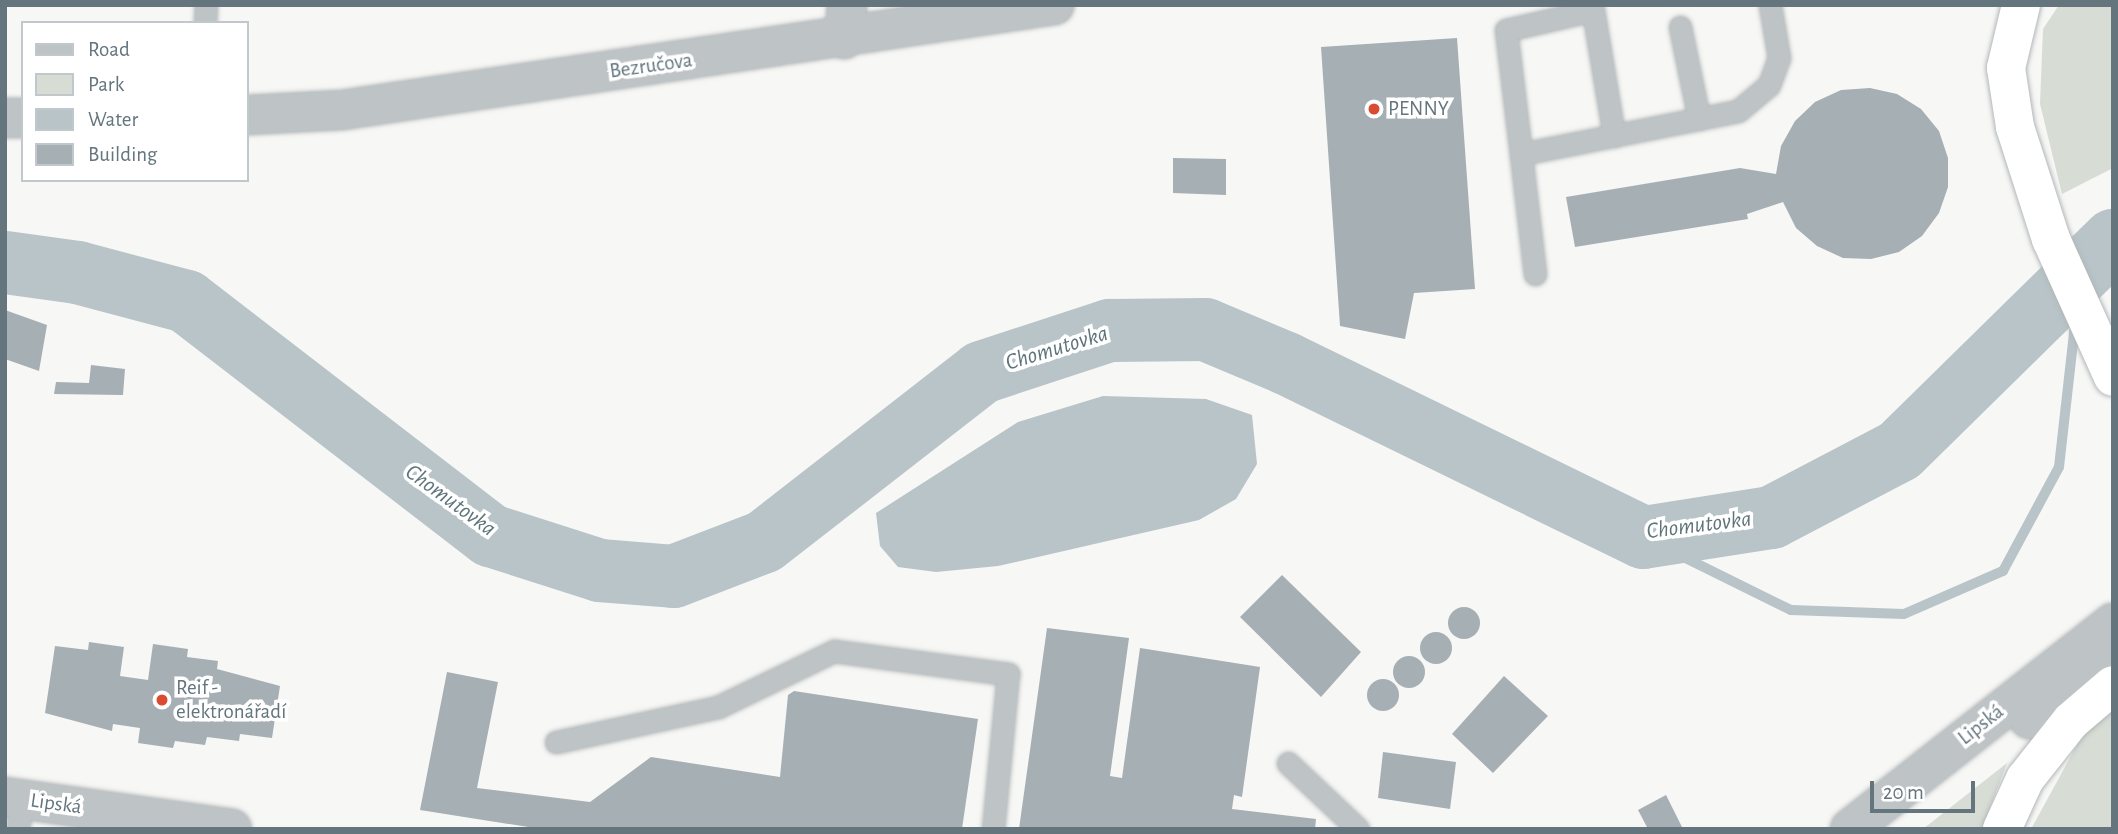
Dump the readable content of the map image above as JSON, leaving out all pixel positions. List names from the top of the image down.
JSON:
{
  "streets": {
    "street": ["Bezručova", "Lipská"]
  },
  "water": ["Chomutovka"],
  "places": ["PENNY", "Reif - elektronářadí"],
  "legend": [
    "Road",
    "Park",
    "Water",
    "Building"
  ],
  "scale_bar": "20 m"
}
